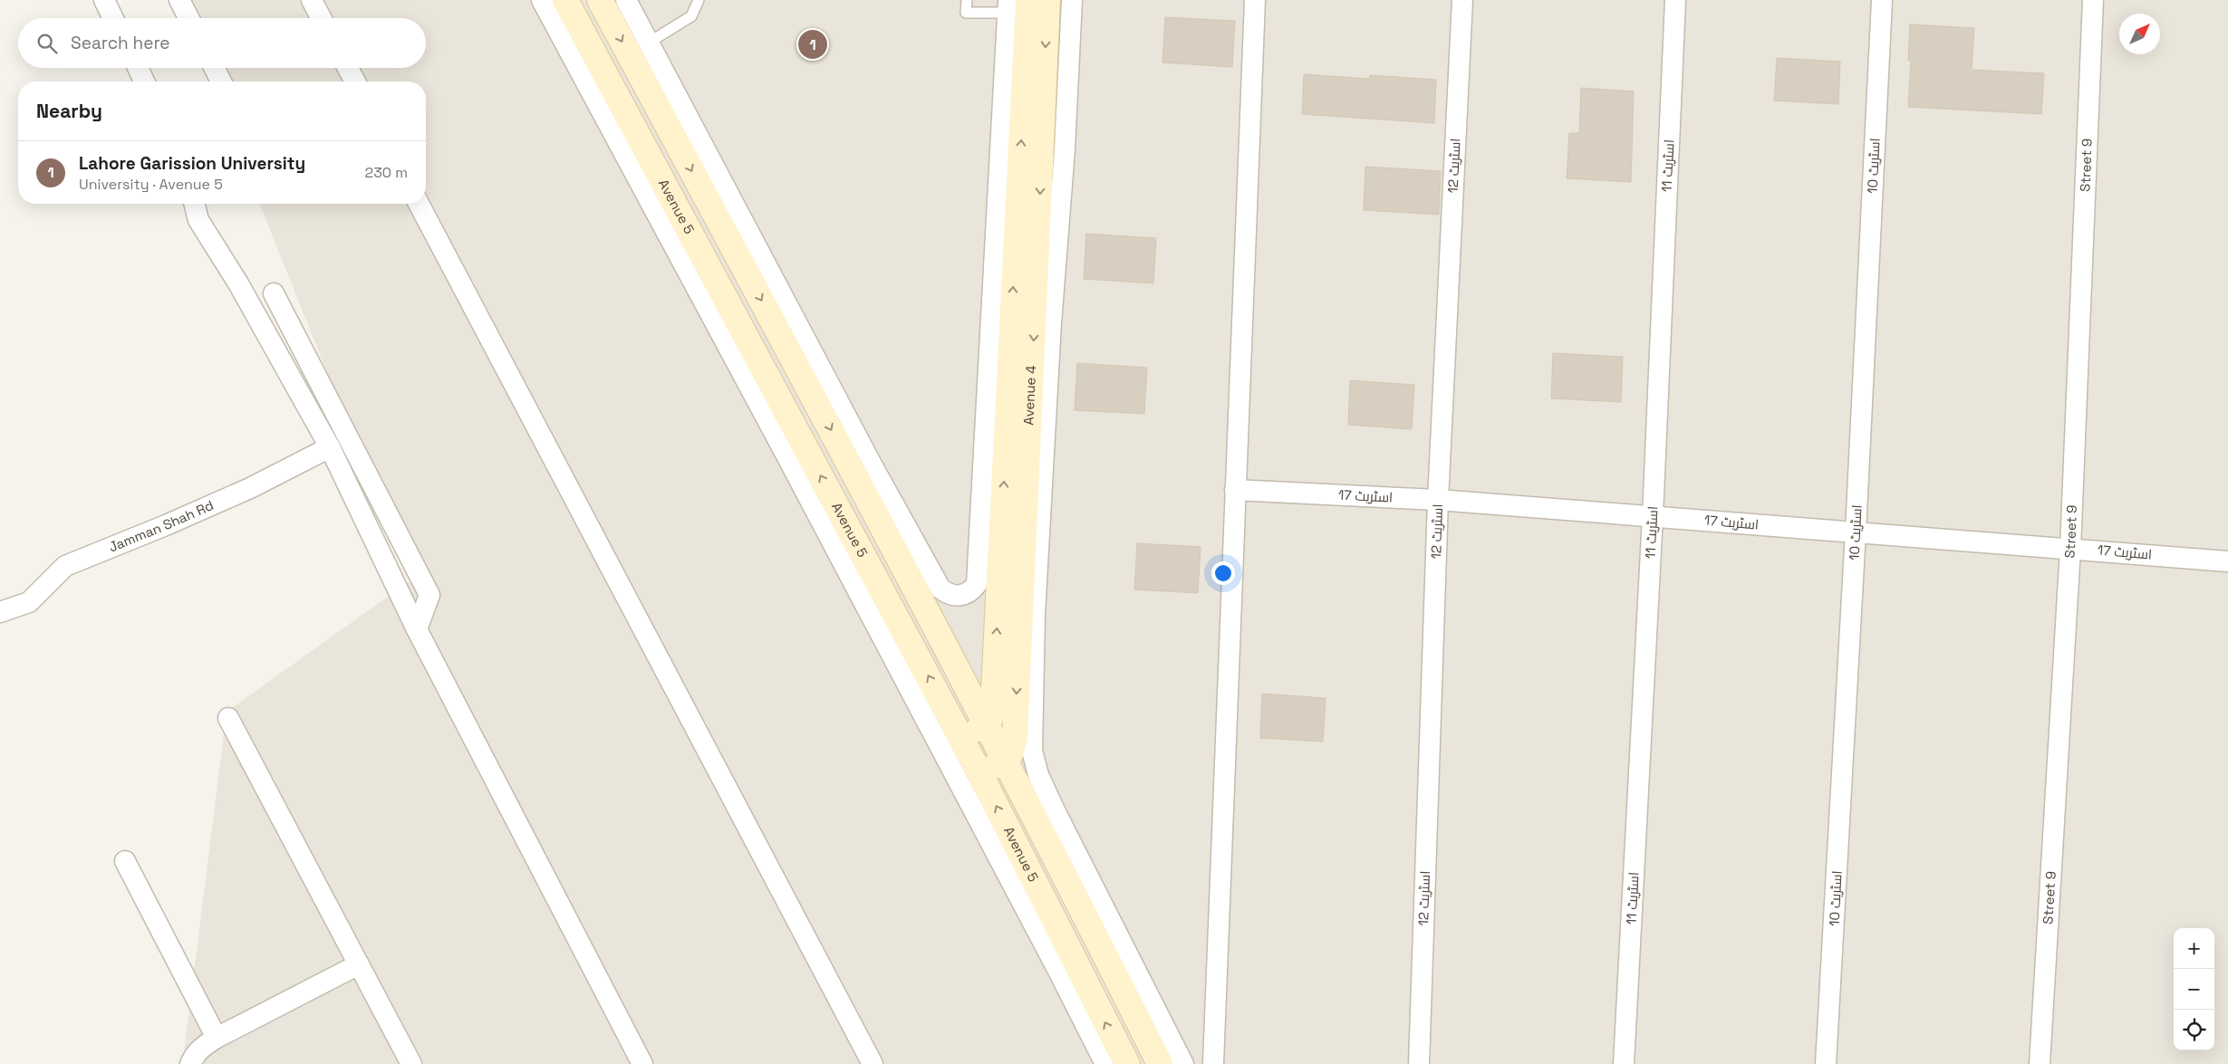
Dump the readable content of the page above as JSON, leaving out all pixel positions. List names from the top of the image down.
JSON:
{
  "streets": {
    "main road": ["Avenue 5", "Avenue 4"],
    "street": [
      "اسٹریٹ 12",
      "اسٹریٹ 11",
      "اسٹریٹ 10",
      "Street 9",
      "اسٹریٹ 17",
      "Jamman Shah Rd"
    ]
  },
  "crossings": [
    ["اسٹریٹ 12", "اسٹریٹ 17"],
    ["اسٹریٹ 11", "اسٹریٹ 17"],
    ["اسٹریٹ 10", "اسٹریٹ 17"],
    ["Street 9", "اسٹریٹ 17"]
  ],
  "north": "top right",
  "page": {
    "search": "Search here",
    "pins": "1",
    "heading": "Nearby",
    "list": [
      {
        "mark": "1",
        "name": "Lahore Garission University",
        "note": "University · Avenue 5",
        "value": "230 m"
      }
    ],
    "map_buttons": ["+", "−"]
  }
}
